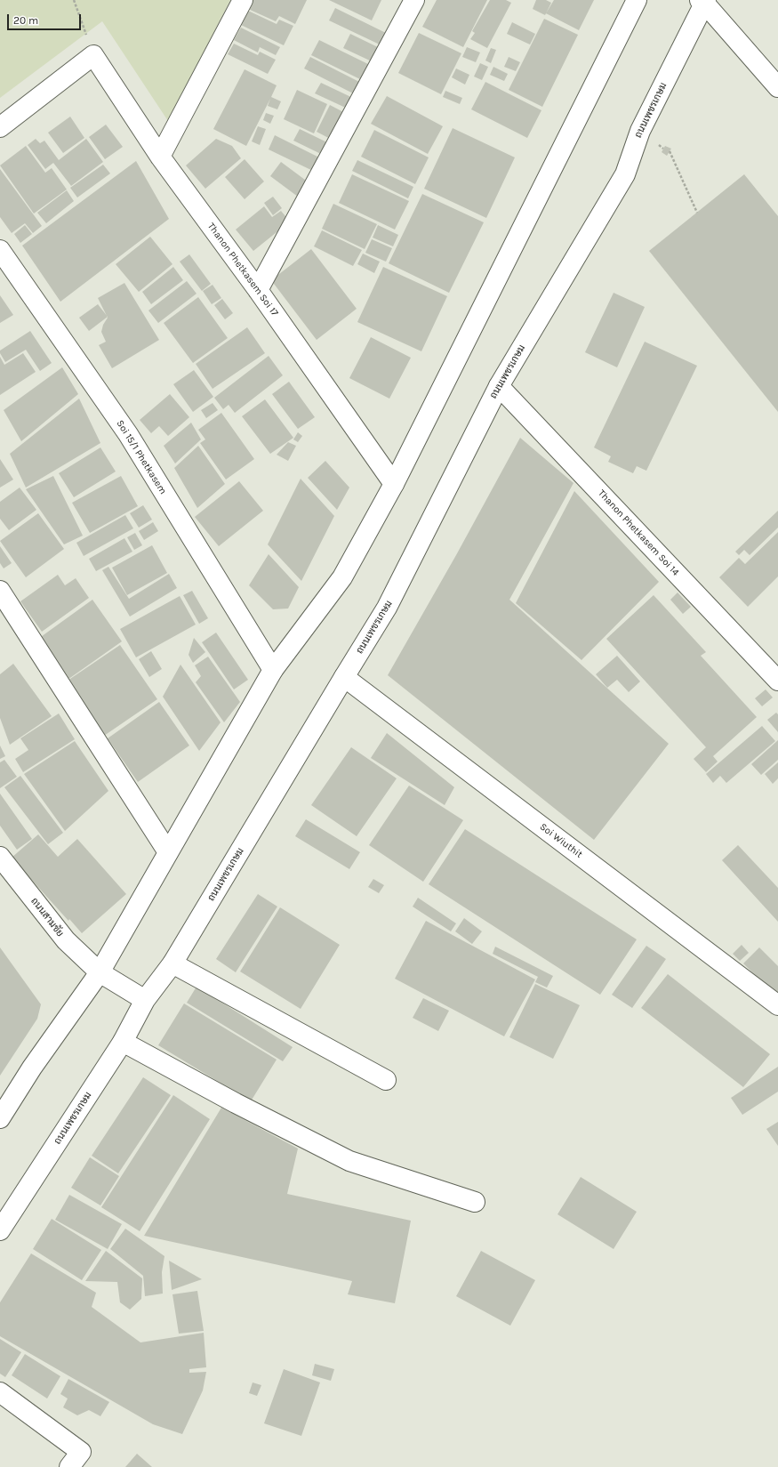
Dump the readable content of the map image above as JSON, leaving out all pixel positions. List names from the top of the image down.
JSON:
{
  "streets": {
    "street": [
      "ถนนเพชรเกษม",
      "Thanon Phetkasem Soi 17",
      "Soi 15/1 Phetkasem",
      "Thanon Phetkasem Soi 14",
      "Soi Wiuthit",
      "ถนนสามชัย"
    ]
  },
  "crossings": [
    ["ถนนเพชรเกษม", "Thanon Phetkasem Soi 14"],
    ["ถนนเพชรเกษม", "Soi Wiuthit"],
    ["ถนนเพชรเกษม", "ถนนสามชัย"]
  ],
  "scale_bar": "20 m"
}
